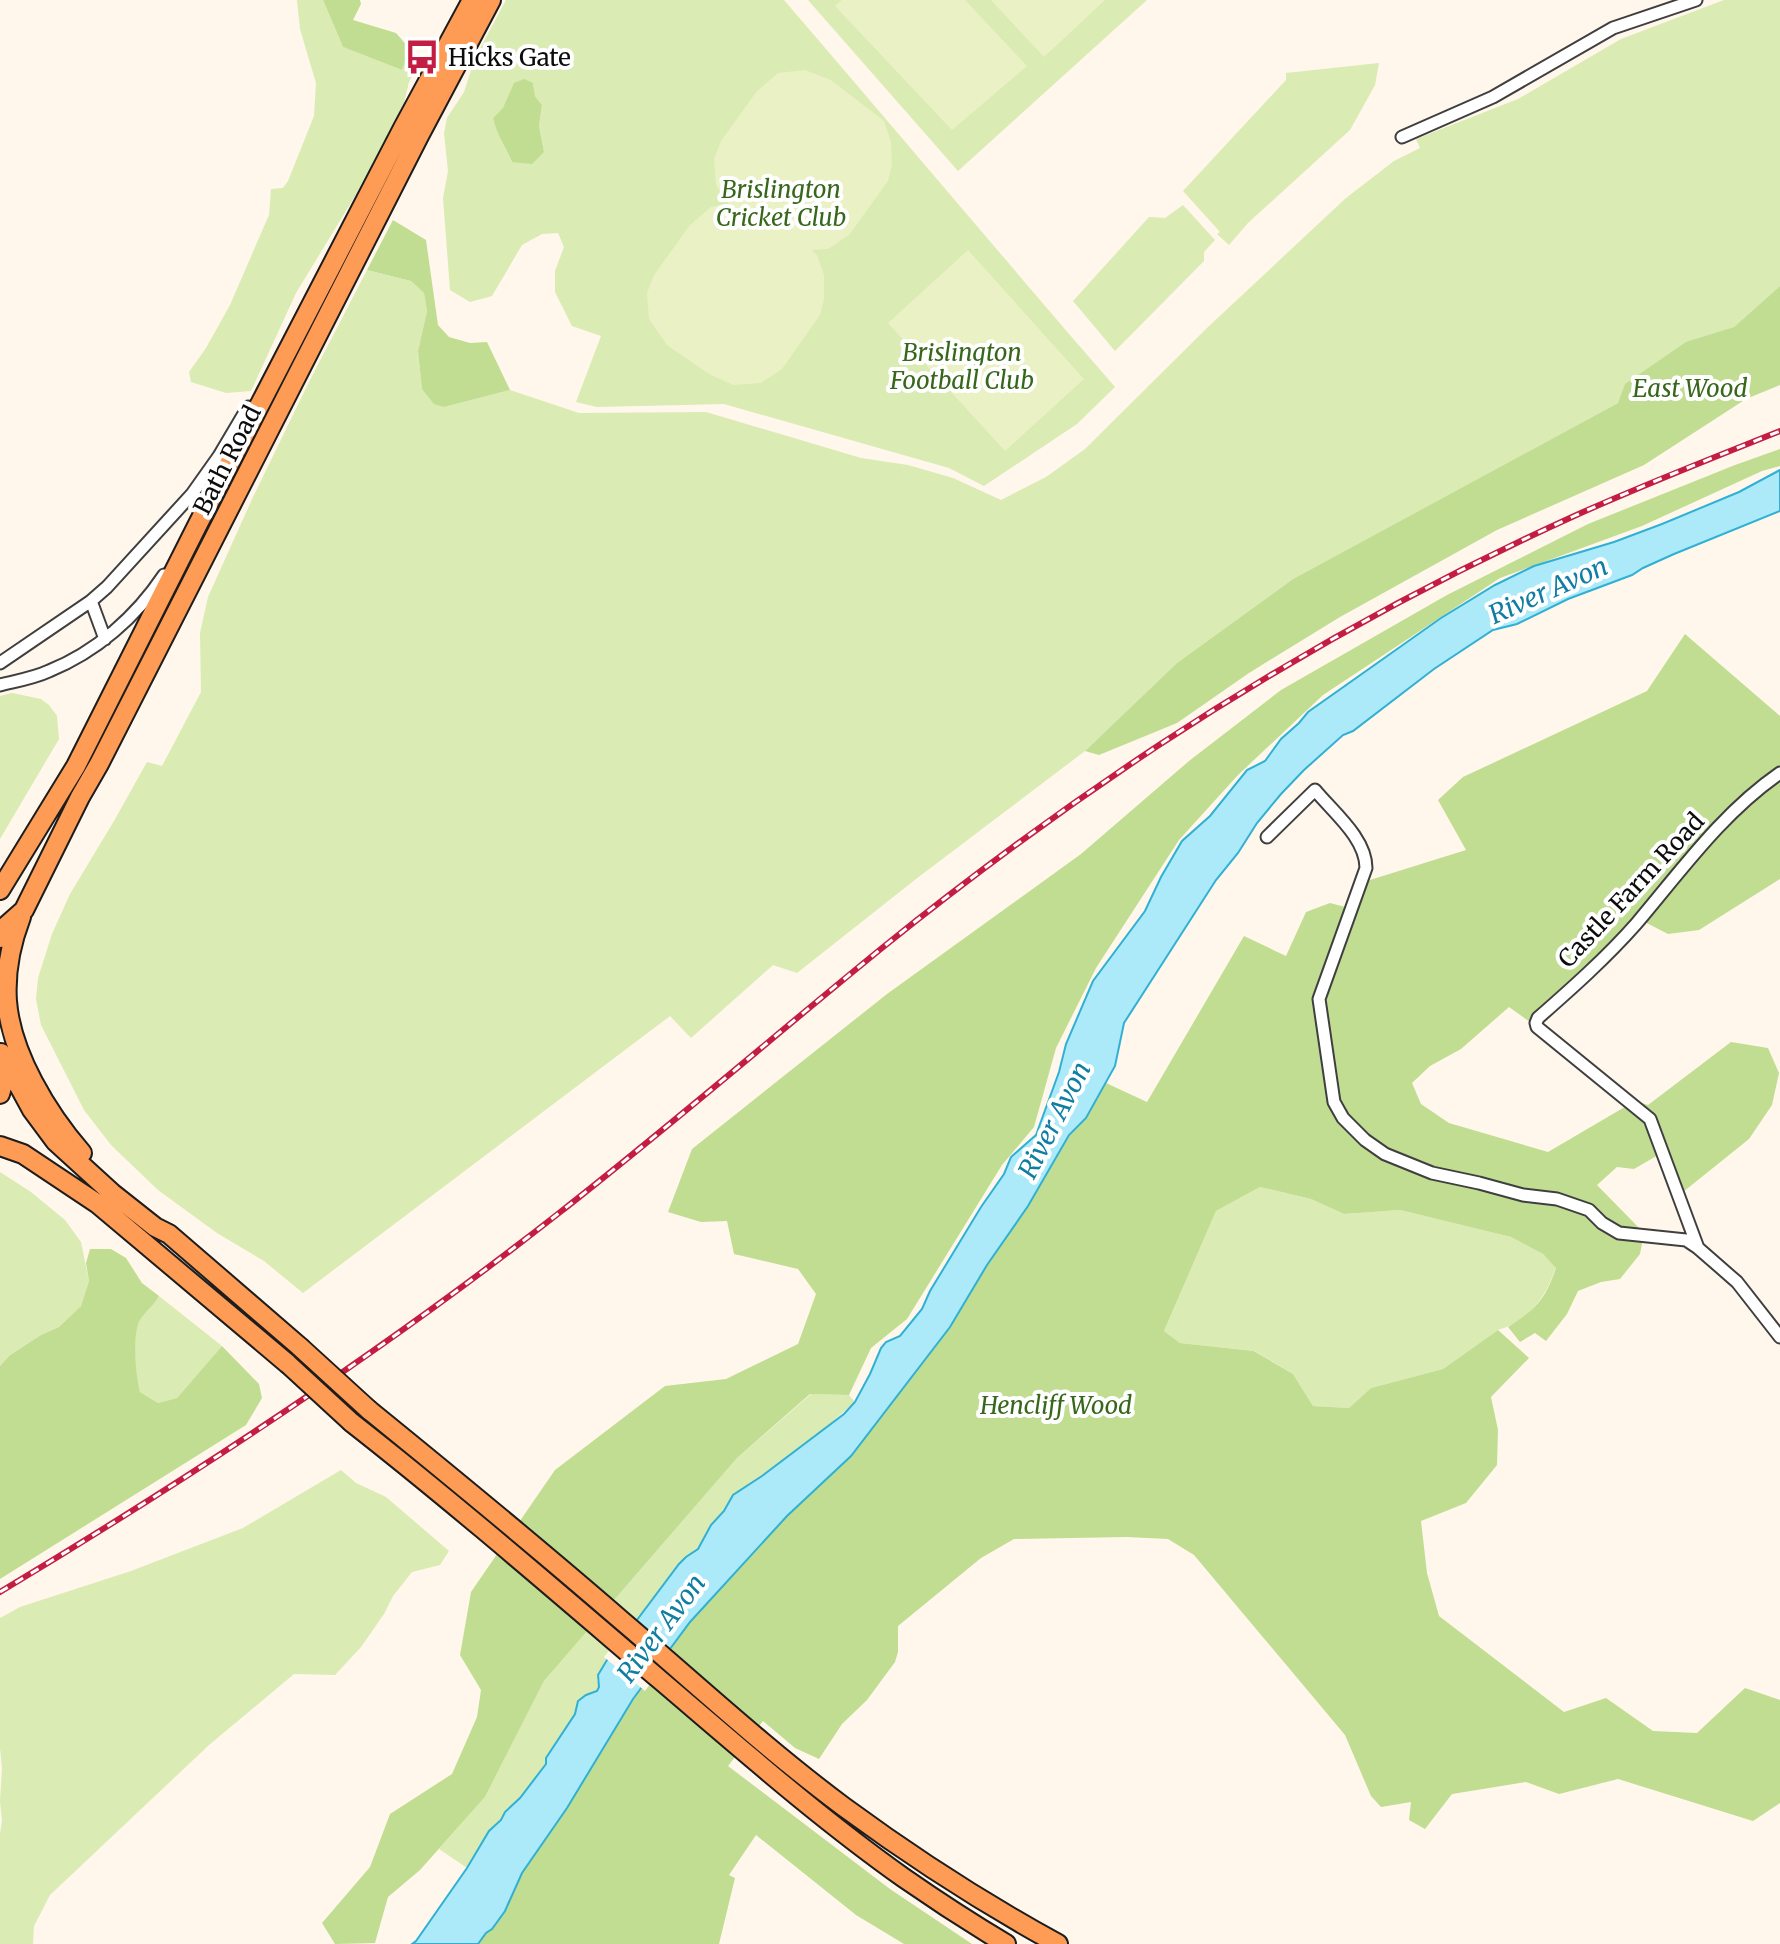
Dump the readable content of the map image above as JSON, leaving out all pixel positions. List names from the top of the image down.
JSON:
{
  "streets": {
    "highway": ["Bath Road"],
    "street": ["Castle Farm Road"]
  },
  "water": ["River Avon"],
  "parks": [
    "Brislington Cricket Club",
    "Brislington Football Club",
    "East Wood",
    "Hencliff Wood"
  ],
  "places": {
    "bus stop": ["Hicks Gate"]
  }
}
